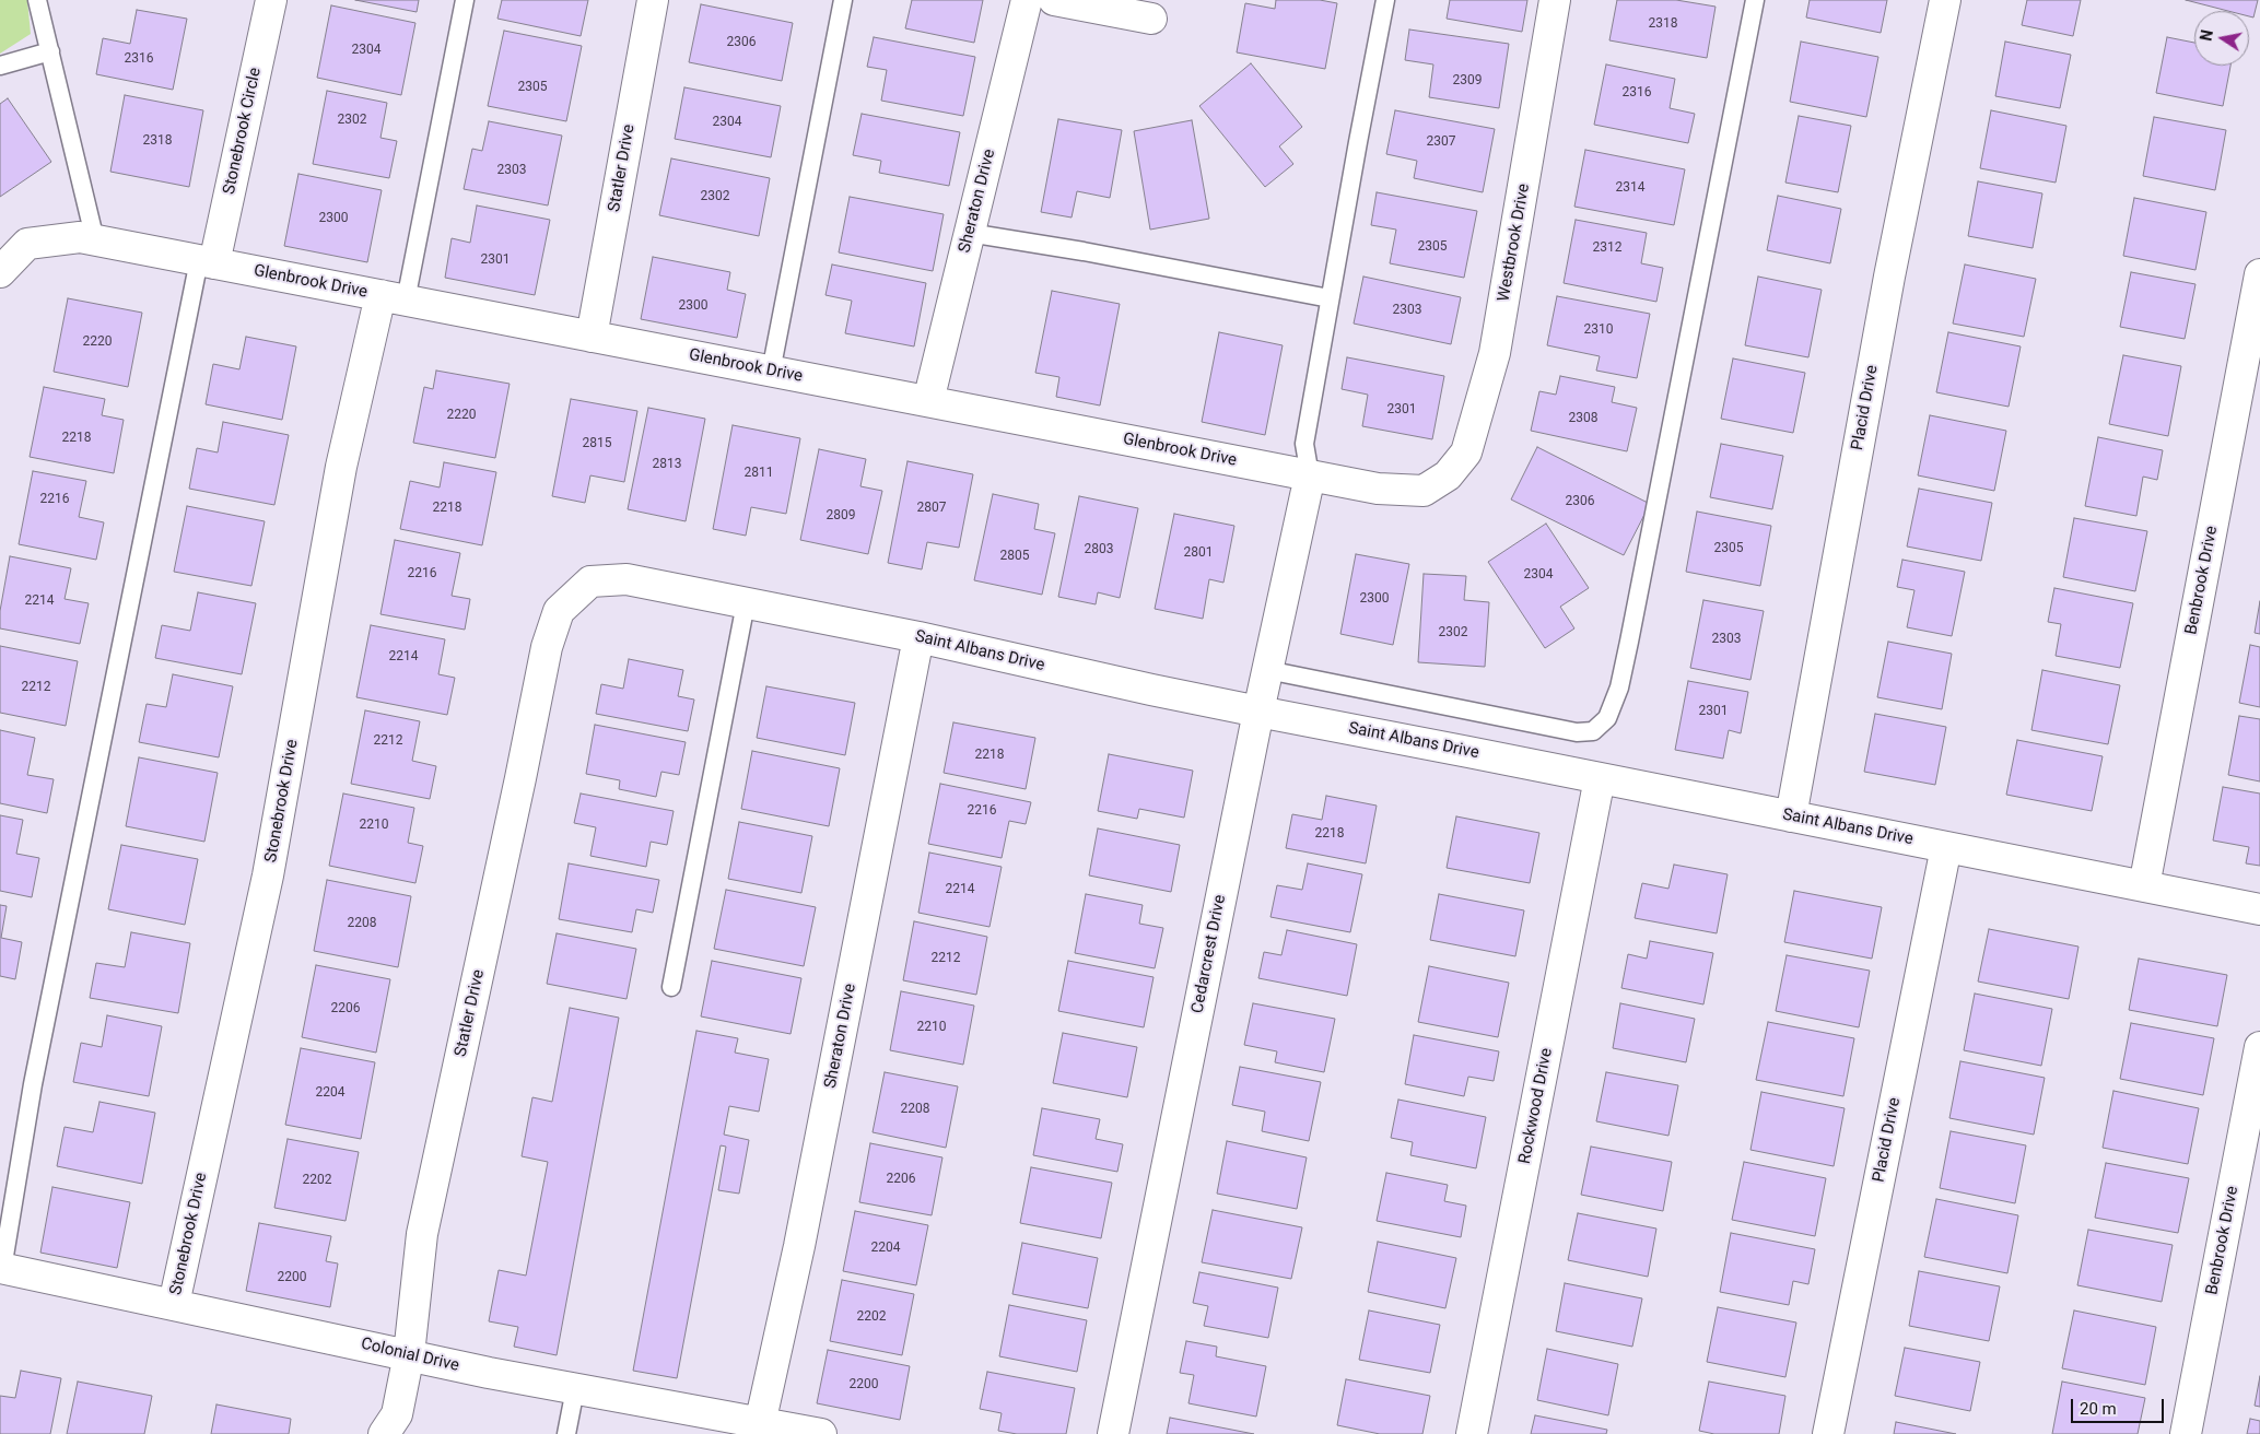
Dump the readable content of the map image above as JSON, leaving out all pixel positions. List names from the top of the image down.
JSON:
{
  "streets": {
    "street": [
      "Stonebrook Circle",
      "Statler Drive",
      "Sheraton Drive",
      "Westbrook Drive",
      "Glenbrook Drive",
      "Placid Drive",
      "Benbrook Drive",
      "Saint Albans Drive",
      "Stonebrook Drive",
      "Cedarcrest Drive",
      "Rockwood Drive",
      "Colonial Drive"
    ]
  },
  "crossings": [
    ["Stonebrook Circle", "Glenbrook Drive"],
    ["Statler Drive", "Glenbrook Drive"],
    ["Statler Drive", "Saint Albans Drive"],
    ["Statler Drive", "Colonial Drive"],
    ["Sheraton Drive", "Glenbrook Drive"],
    ["Sheraton Drive", "Saint Albans Drive"],
    ["Sheraton Drive", "Colonial Drive"],
    ["Westbrook Drive", "Glenbrook Drive"],
    ["Glenbrook Drive", "Stonebrook Drive"],
    ["Glenbrook Drive", "Cedarcrest Drive"],
    ["Placid Drive", "Saint Albans Drive"],
    ["Benbrook Drive", "Saint Albans Drive"],
    ["Saint Albans Drive", "Cedarcrest Drive"],
    ["Saint Albans Drive", "Rockwood Drive"],
    ["Stonebrook Drive", "Colonial Drive"]
  ],
  "house_numbers": [
    "2318",
    "2306",
    "2304",
    "2316",
    "2309",
    "2305",
    "2316",
    "2302",
    "2304",
    "2318",
    "2307",
    "2303",
    "2314",
    "2302",
    "2300",
    "2305",
    "2312",
    "2301",
    "2300",
    "2303",
    "2310",
    "2220",
    "2301",
    "2220",
    "2308",
    "2218",
    "2815",
    "2813",
    "2811",
    "2216",
    "2306",
    "2218",
    "2807",
    "2809",
    "2305",
    "2803",
    "2801",
    "2805",
    "2216",
    "2304",
    "2300",
    "2214",
    "2302",
    "2303",
    "2214",
    "2212",
    "2301",
    "2212",
    "2218",
    "2216",
    "2210",
    "2218",
    "2214",
    "2208",
    "2212",
    "2206",
    "2210",
    "2204",
    "2208",
    "2206",
    "2202",
    "2204",
    "2200",
    "2202",
    "2200"
  ],
  "scale_bar": "20 m",
  "north": "left"
}
